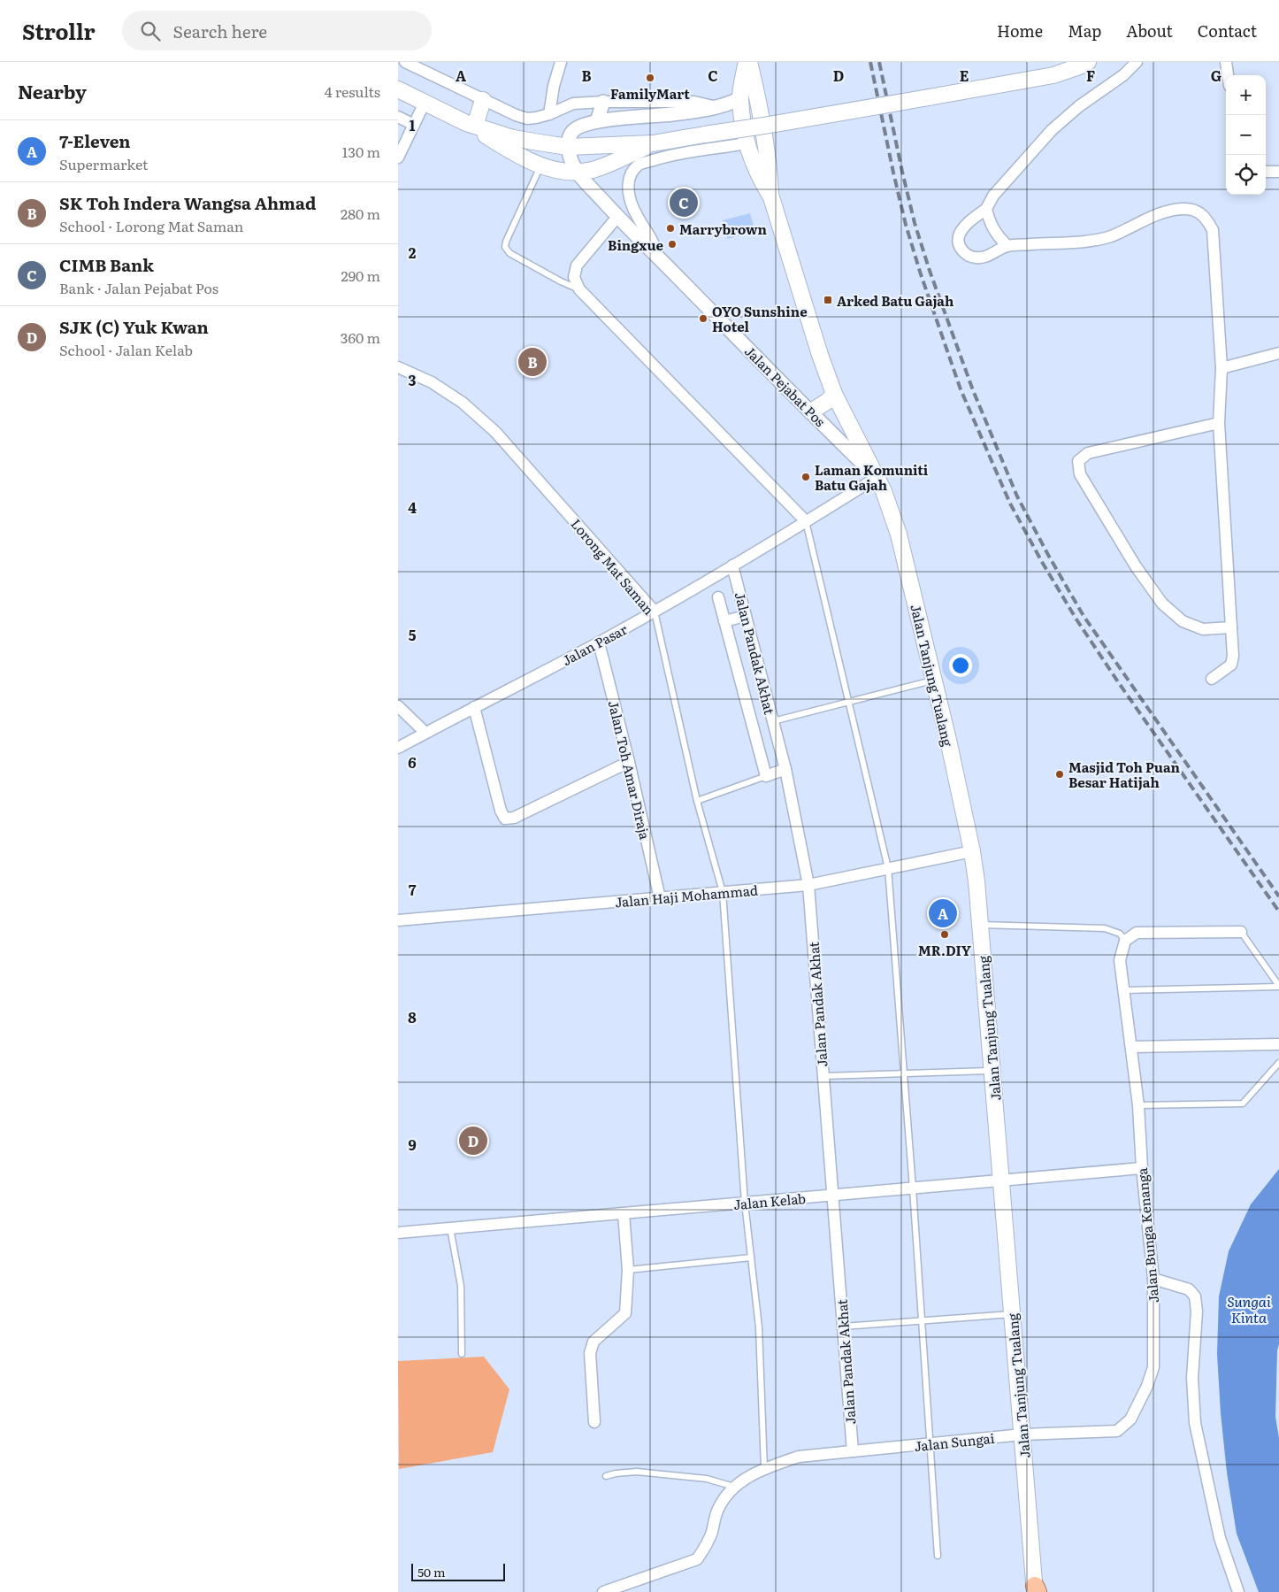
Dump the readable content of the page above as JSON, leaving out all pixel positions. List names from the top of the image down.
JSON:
{
  "streets": {
    "main road": ["Jalan Tanjung Tualang"],
    "street": [
      "Jalan Pejabat Pos",
      "Lorong Mat Saman",
      "Jalan Pasar",
      "Jalan Pandak Akhat",
      "Jalan Toh Amar Diraja",
      "Jalan Haji Mohammad",
      "Jalan Kelab",
      "Jalan Bunga Kenanga",
      "Jalan Sungai"
    ]
  },
  "crossings": [
    ["Jalan Pejabat Pos", "Jalan Pasar"],
    ["Jalan Pejabat Pos", "Jalan Tanjung Tualang"],
    ["Lorong Mat Saman", "Jalan Pasar"],
    ["Lorong Mat Saman", "Jalan Haji Mohammad"],
    ["Lorong Mat Saman", "Jalan Kelab"],
    ["Lorong Mat Saman", "Jalan Sungai"],
    ["Jalan Pasar", "Jalan Pandak Akhat"],
    ["Jalan Pasar", "Jalan Tanjung Tualang"],
    ["Jalan Pasar", "Jalan Toh Amar Diraja"],
    ["Jalan Pandak Akhat", "Jalan Haji Mohammad"],
    ["Jalan Pandak Akhat", "Jalan Kelab"],
    ["Jalan Pandak Akhat", "Jalan Sungai"],
    ["Jalan Tanjung Tualang", "Jalan Haji Mohammad"],
    ["Jalan Tanjung Tualang", "Jalan Kelab"],
    ["Jalan Tanjung Tualang", "Jalan Sungai"],
    ["Jalan Toh Amar Diraja", "Jalan Haji Mohammad"],
    ["Jalan Kelab", "Jalan Bunga Kenanga"],
    ["Jalan Bunga Kenanga", "Jalan Sungai"]
  ],
  "water": ["Sungai Kinta"],
  "places": {
    "other": [
      "FamilyMart",
      "Marrybrown",
      "Bingxue",
      "OYO Sunshine Hotel",
      "Laman Komuniti Batu Gajah",
      "Masjid Toh Puan Besar Hatijah",
      "MR.DIY"
    ],
    "transit": ["Arked Batu Gajah"]
  },
  "scale_bar": "50 m",
  "page": {
    "header": "Strollr",
    "search": "Search here",
    "nav": [
      "Home",
      "Map",
      "About",
      "Contact"
    ],
    "heading": ["Nearby", "4 results"],
    "map_buttons": ["+", "−"],
    "list": [
      {
        "mark": "A",
        "name": "7-Eleven",
        "note": "Supermarket",
        "value": "130 m"
      },
      {
        "mark": "B",
        "name": "SK Toh Indera Wangsa Ahmad",
        "note": "School · Lorong Mat Saman",
        "value": "280 m"
      },
      {
        "mark": "C",
        "name": "CIMB Bank",
        "note": "Bank · Jalan Pejabat Pos",
        "value": "290 m"
      },
      {
        "mark": "D",
        "name": "SJK (C) Yuk Kwan",
        "note": "School · Jalan Kelab",
        "value": "360 m"
      }
    ],
    "pins": [
      "C",
      "B",
      "A",
      "D"
    ],
    "scale": "50 m"
  },
  "grid": {
    "columns": [
      "A",
      "B",
      "C",
      "D",
      "E",
      "F",
      "G"
    ],
    "rows": [
      "1",
      "2",
      "3",
      "4",
      "5",
      "6",
      "7",
      "8",
      "9"
    ]
  }
}
